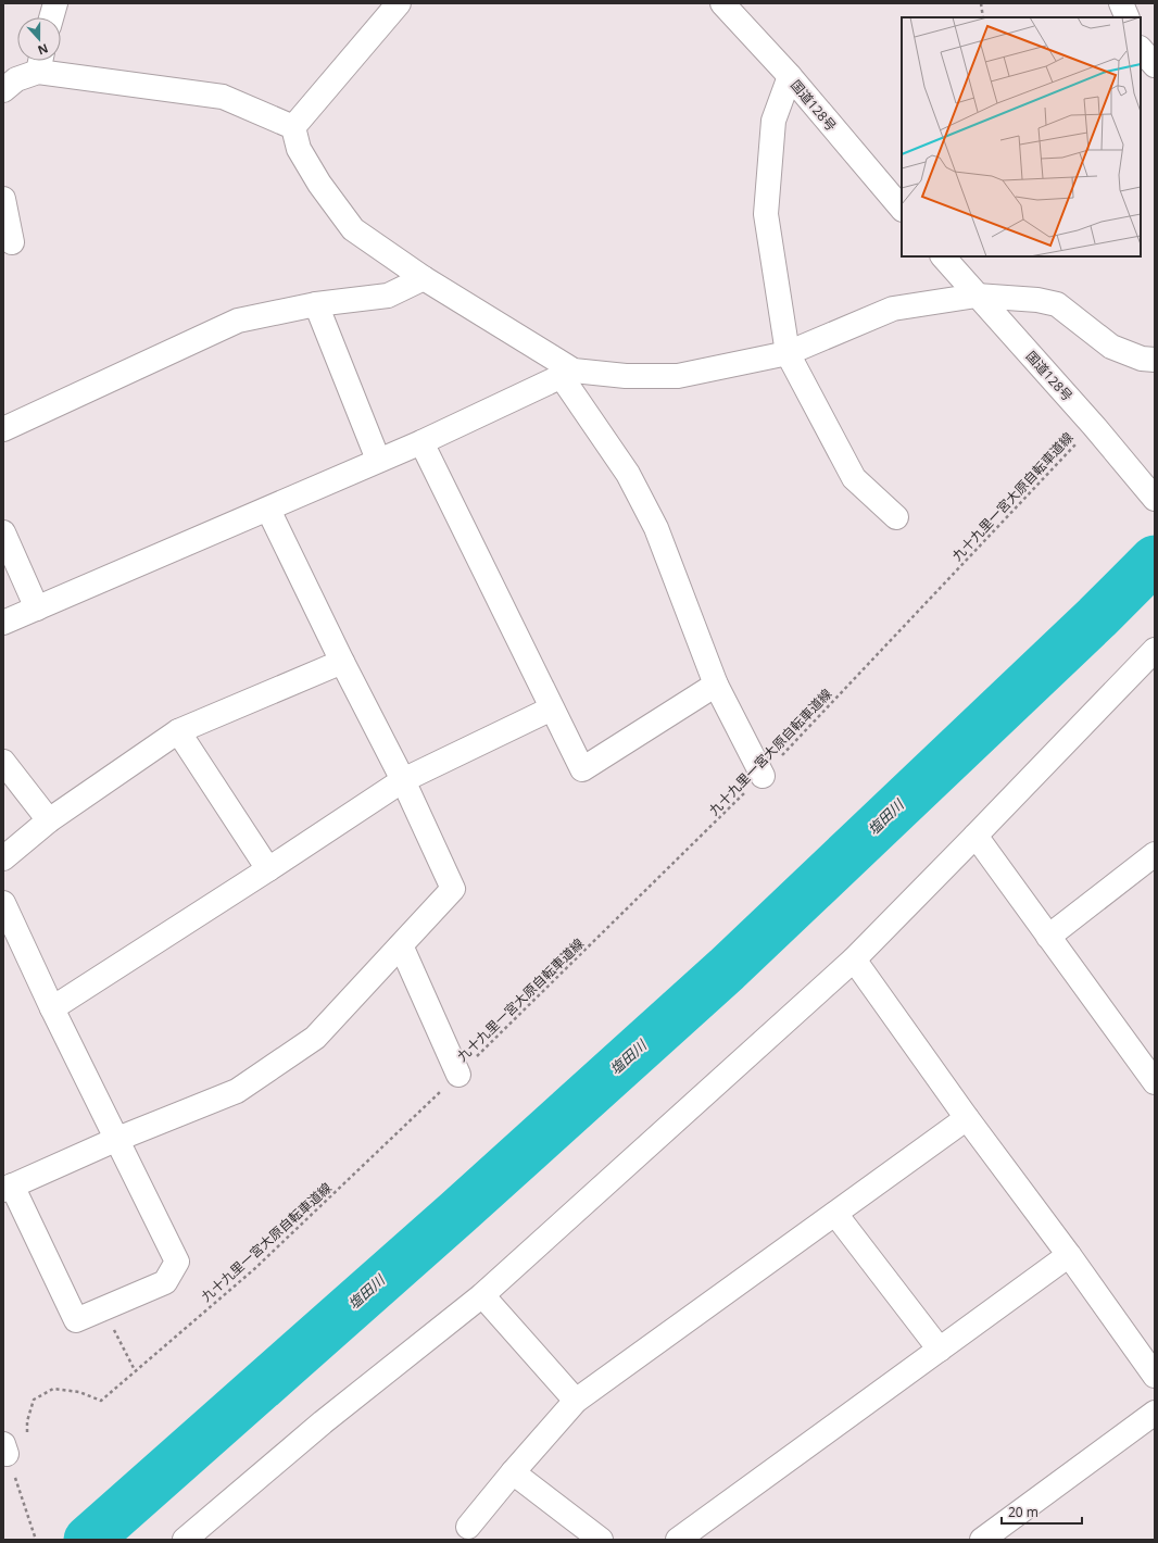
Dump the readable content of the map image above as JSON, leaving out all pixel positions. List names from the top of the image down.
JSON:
{
  "streets": {
    "main road": ["国道128号"],
    "path": ["九十九里一宮大原自転車道線"]
  },
  "crossings": [
    ["国道128号", "九十九里一宮大原自転車道線"]
  ],
  "water": ["塩田川"],
  "scale_bar": "20 m",
  "north": "bottom"
}
